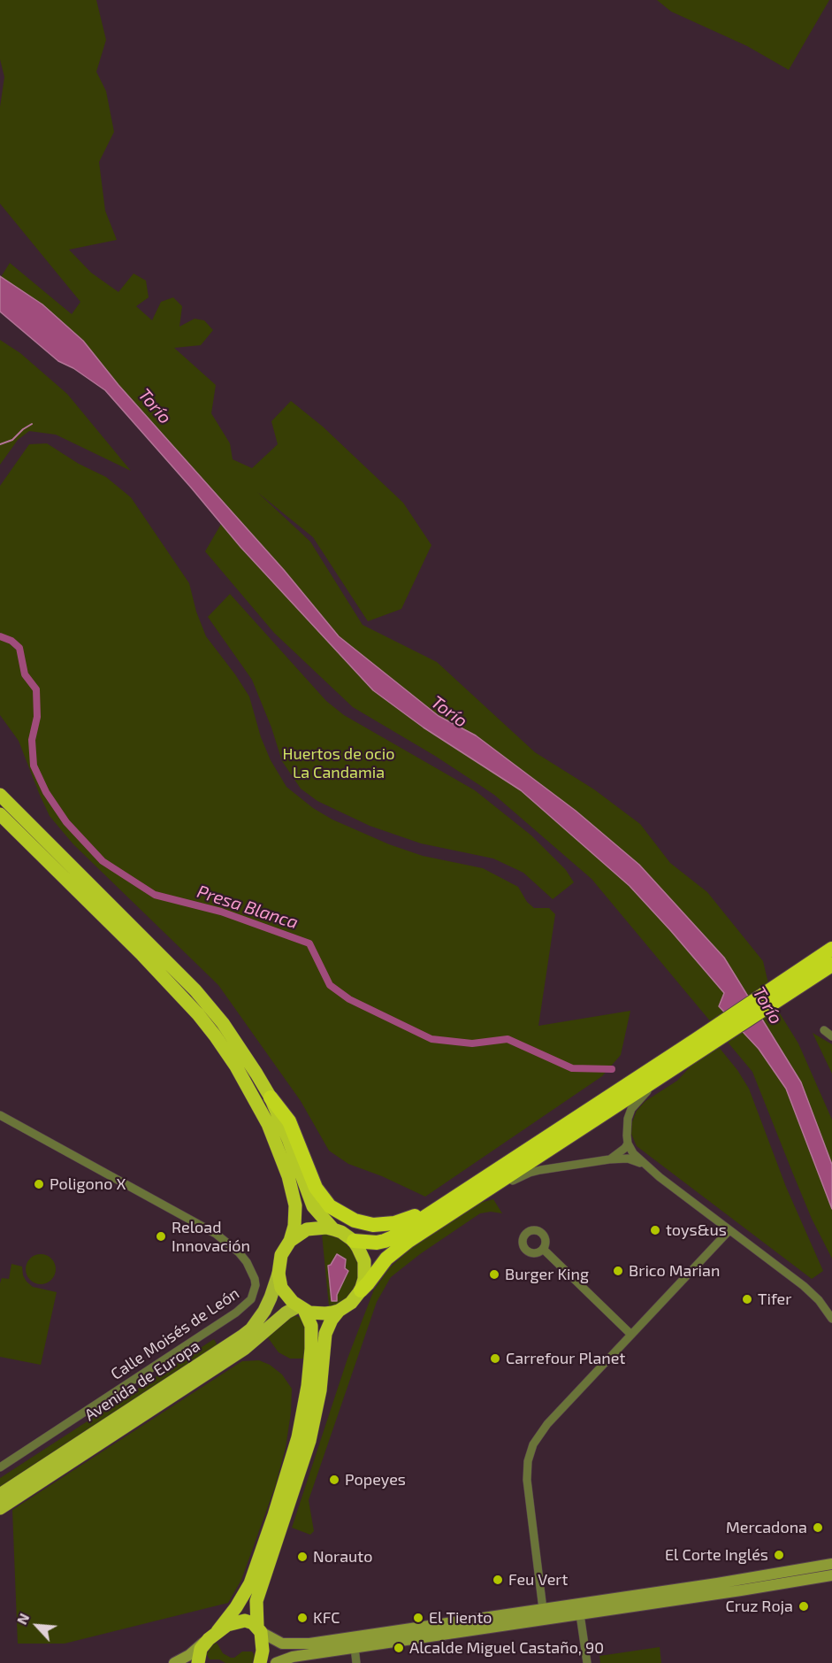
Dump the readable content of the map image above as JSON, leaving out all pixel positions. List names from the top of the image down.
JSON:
{
  "streets": {
    "main road": ["Avenida de Europa"],
    "street": ["Calle Moisés de León"]
  },
  "water": ["Torío", "Presa Blanca"],
  "parks": ["Huertos de ocio La Candamia"],
  "places": [
    "Poligono X",
    "toys&us",
    "Reload Innovación",
    "Brico Marian",
    "Burger King",
    "Tifer",
    "Carrefour Planet",
    "Popeyes",
    "Mercadona",
    "El Corte Inglés",
    "Norauto",
    "Feu Vert",
    "Cruz Roja",
    "KFC",
    "El Tiento",
    "Alcalde Miguel Castaño, 90"
  ],
  "north": "top left"
}
